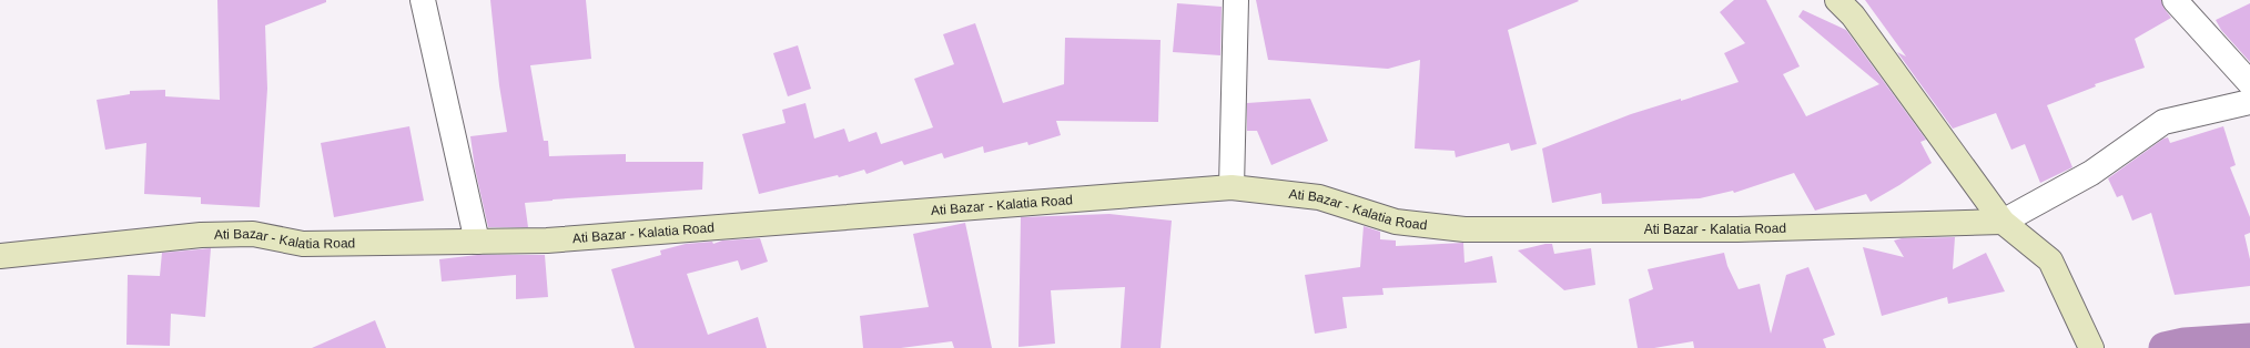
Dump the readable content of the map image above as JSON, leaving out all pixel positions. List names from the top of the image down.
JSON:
{
  "streets": {
    "main road": ["Ati Bazar - Kalatia Road"]
  }
}
